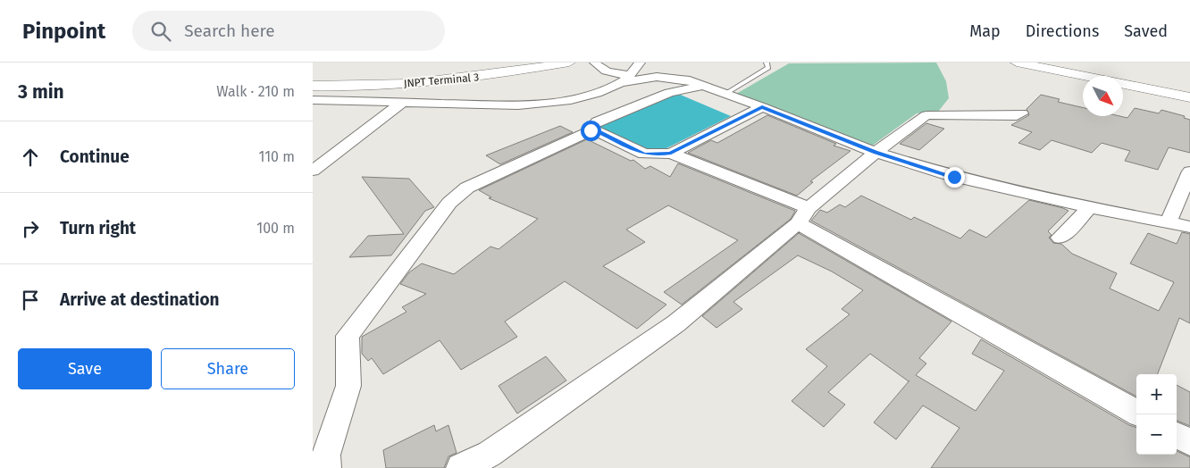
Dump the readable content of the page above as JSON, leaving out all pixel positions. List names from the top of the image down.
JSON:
{
  "streets": {
    "main road": ["JNPT Terminal 3"]
  },
  "north": "bottom right",
  "page": {
    "header": "Pinpoint",
    "search": "Search here",
    "nav": ["Map", "Directions", "Saved"],
    "heading": ["3 min", "Walk · 210 m"],
    "list": [
      ["Continue", "110 m"],
      ["Turn right", "100 m"],
      "Arrive at destination"
    ],
    "buttons": ["Save", "Share"],
    "map_buttons": ["+", "−"]
  }
}
